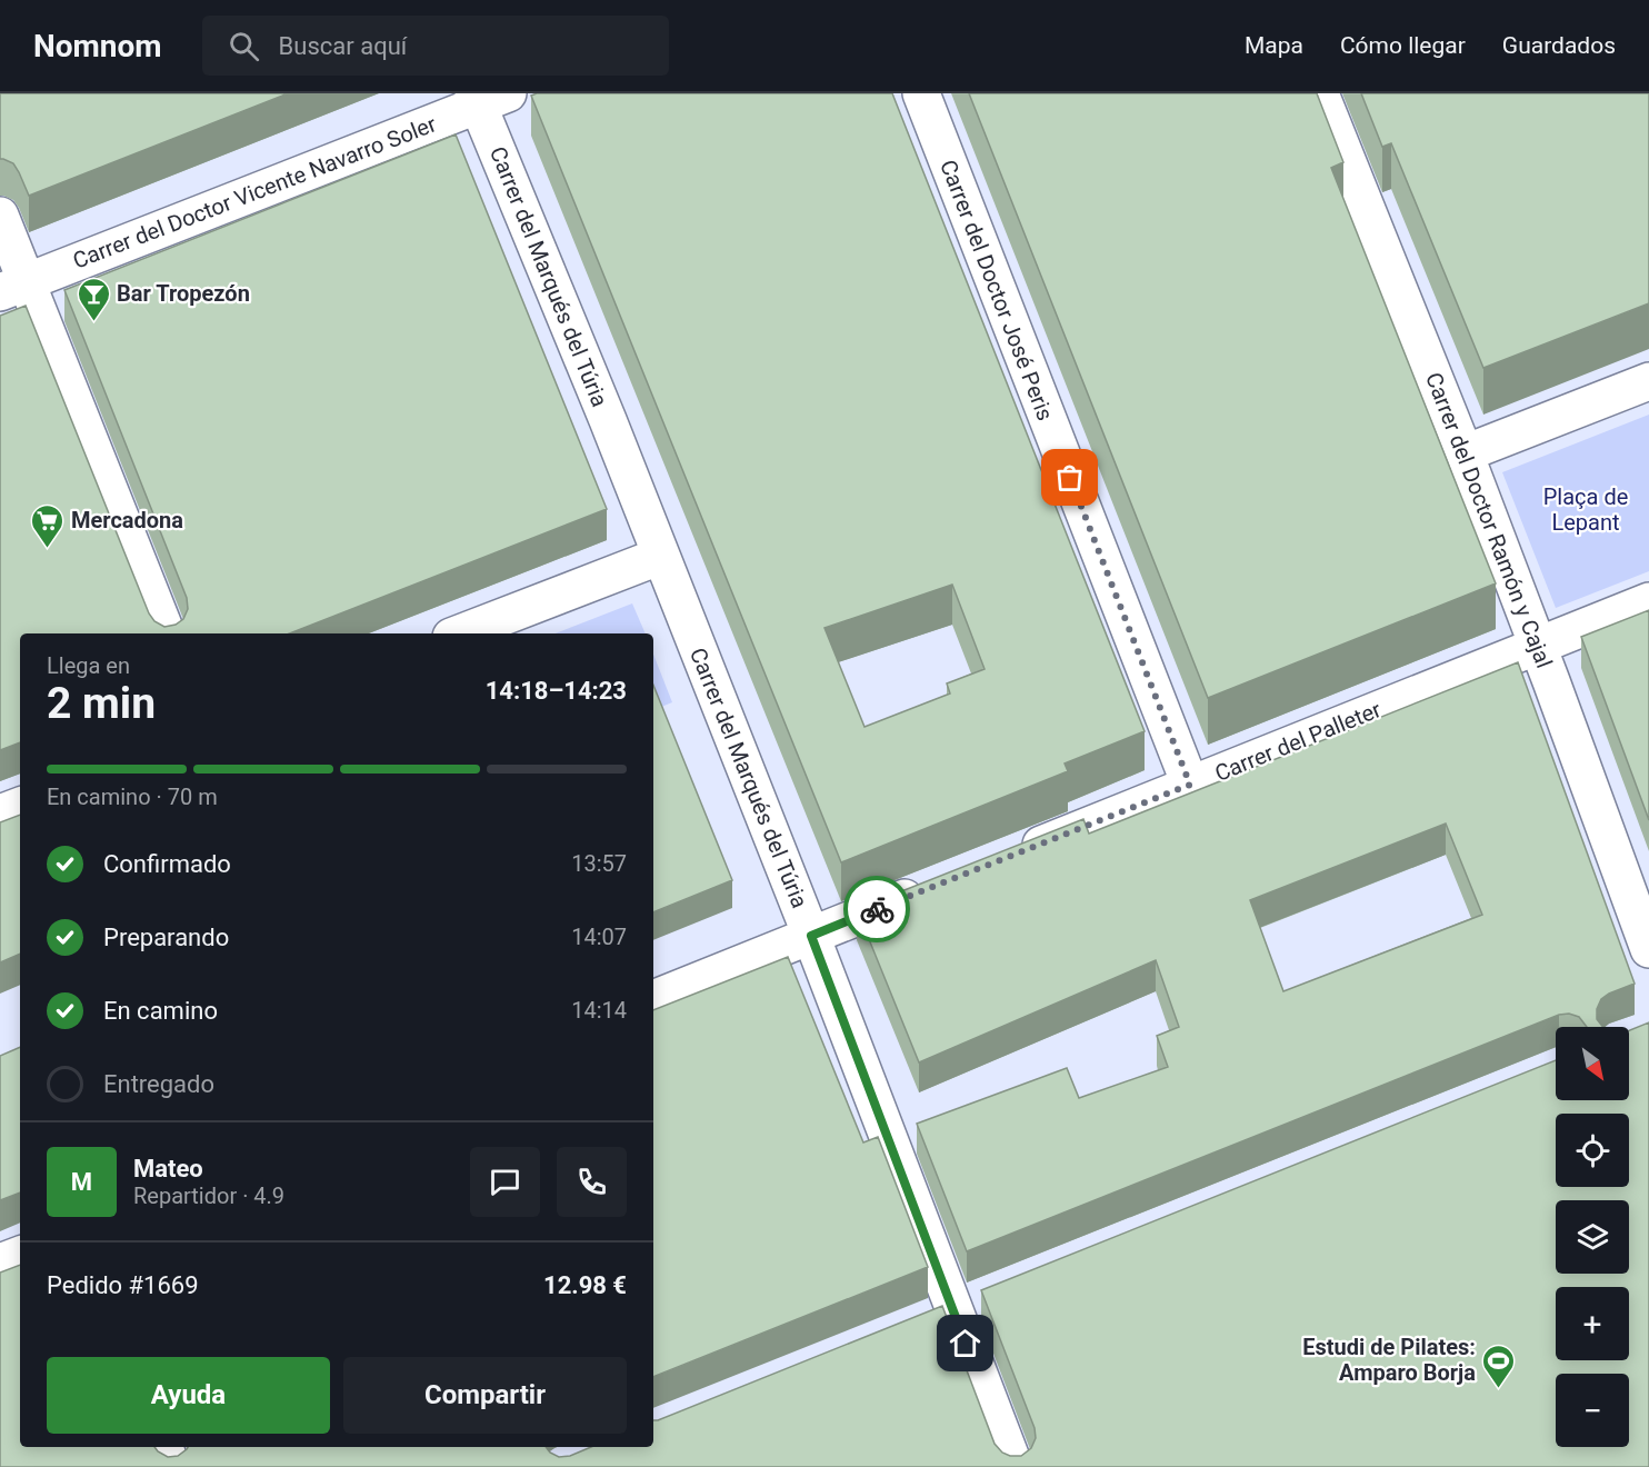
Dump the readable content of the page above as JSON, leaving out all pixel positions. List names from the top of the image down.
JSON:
{
  "streets": {
    "street": [
      "Carrer del Doctor Vicente Navarro Soler",
      "Carrer del Marqués del Túria",
      "Carrer del Doctor José Peris",
      "Carrer del Doctor Ramón y Cajal",
      "Carrer del Palleter"
    ]
  },
  "crossings": [
    ["Carrer del Doctor Vicente Navarro Soler", "Carrer del Marqués del Túria"],
    ["Carrer del Doctor José Peris", "Carrer del Palleter"],
    ["Carrer del Doctor Ramón y Cajal", "Carrer del Palleter"]
  ],
  "parks": ["Plaça de Lepant"],
  "places": {
    "bar": ["Bar Tropezón"],
    "supermarket": ["Mercadona"],
    "sports": ["Estudi de Pilates: Amparo Borja"]
  },
  "north": "bottom right",
  "page": {
    "header": "Nomnom",
    "search": "Buscar aquí",
    "nav": ["Mapa", "Cómo llegar", "Guardados"],
    "heading": ["2 min", "Llega en", "14:18–14:23"],
    "panel": [
      "Mateo",
      "Repartidor · 4.9",
      "Pedido #1669",
      "12.98 €"
    ],
    "bar": "En camino · 70 m",
    "list": [
      ["Confirmado", "13:57"],
      ["Preparando", "14:07"],
      ["En camino", "14:14"],
      "Entregado"
    ],
    "map_buttons": ["+", "−"],
    "round": "M",
    "buttons": ["Ayuda", "Compartir"]
  }
}
